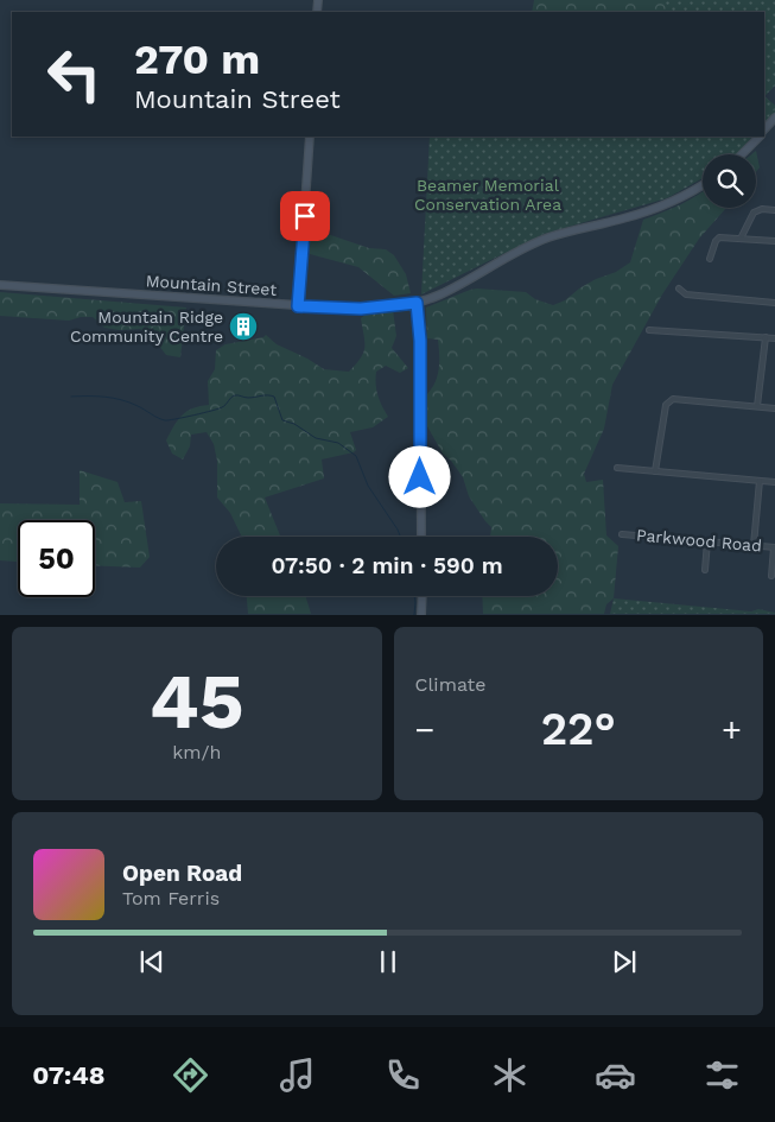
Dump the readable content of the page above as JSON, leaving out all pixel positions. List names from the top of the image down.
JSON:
{
  "streets": {
    "main road": ["Mountain Street"],
    "street": ["Parkwood Road"]
  },
  "parks": ["Beamer Memorial Conservation Area"],
  "places": {
    "building": ["Mountain Ridge Community Centre"]
  },
  "page": {
    "turn": ["270 m", "Mountain Street"],
    "limit": "50",
    "trip": "07:50 · 2 min · 590 m",
    "tile": [
      ["45", "km/h"],
      "Climate"
    ],
    "heat": ["−", "22°", "+"],
    "song": ["Open Road", "Tom Ferris"],
    "tabs": "07:48"
  }
}
